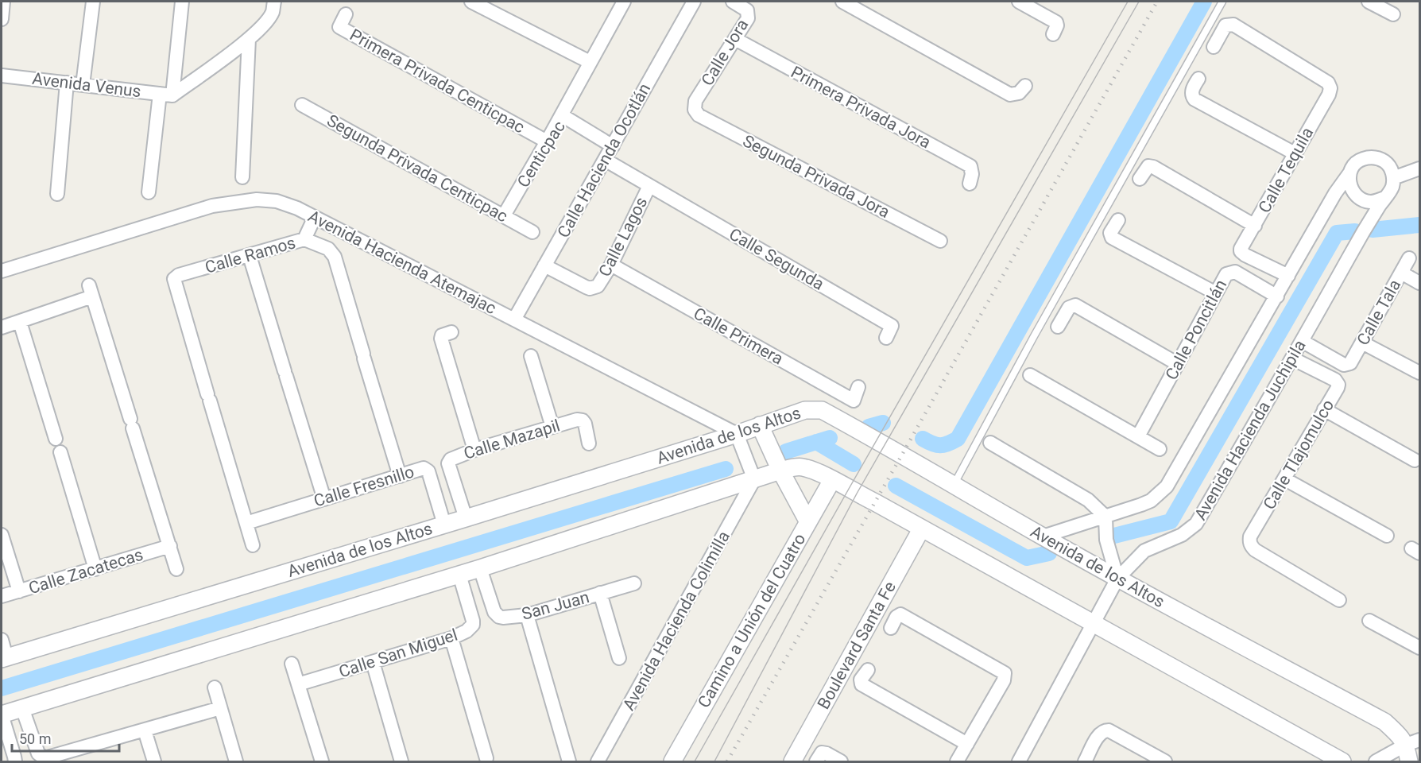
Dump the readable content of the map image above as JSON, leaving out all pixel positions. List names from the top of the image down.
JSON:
{
  "streets": {
    "street": [
      "Calle Jora",
      "Primera Privada Centicpac",
      "Avenida Venus",
      "Primera Privada Jora",
      "Centicpac",
      "Calle Hacienda Ocotlán",
      "Segunda Privada Centicpac",
      "Calle Tequila",
      "Segunda Privada Jora",
      "Calle Lagos",
      "Calle Ramos",
      "Calle Segunda",
      "Avenida Hacienda Atemajac",
      "Calle Tala",
      "Calle Poncitlán",
      "Calle Primera",
      "Avenida Hacienda Juchipila",
      "Avenida de los Altos",
      "Calle Mazapil",
      "Calle Tlajomulco",
      "Calle Fresnillo",
      "Calle Zacatecas",
      "San Juan",
      "Avenida Hacienda Colimilla",
      "Camino a Unión del Cuatro",
      "Boulevard Santa Fe",
      "Calle San Miguel"
    ]
  },
  "crossings": [
    ["Calle Jora", "Primera Privada Jora"],
    ["Calle Jora", "Segunda Privada Jora"],
    ["Primera Privada Centicpac", "Centicpac"],
    ["Centicpac", "Calle Hacienda Ocotlán"],
    ["Centicpac", "Segunda Privada Centicpac"],
    ["Calle Hacienda Ocotlán", "Calle Lagos"],
    ["Calle Hacienda Ocotlán", "Avenida Hacienda Atemajac"],
    ["Calle Lagos", "Calle Segunda"],
    ["Calle Lagos", "Calle Primera"],
    ["Calle Ramos", "Avenida Hacienda Atemajac"],
    ["Calle Ramos", "Calle Fresnillo"],
    ["Avenida Hacienda Atemajac", "Avenida de los Altos"],
    ["Calle Tala", "Avenida Hacienda Juchipila"],
    ["Avenida Hacienda Juchipila", "Avenida de los Altos"],
    ["Avenida Hacienda Juchipila", "Calle Tlajomulco"],
    ["Avenida de los Altos", "Calle Mazapil"],
    ["Avenida de los Altos", "Calle Fresnillo"]
  ],
  "scale_bar": "50 m"
}
